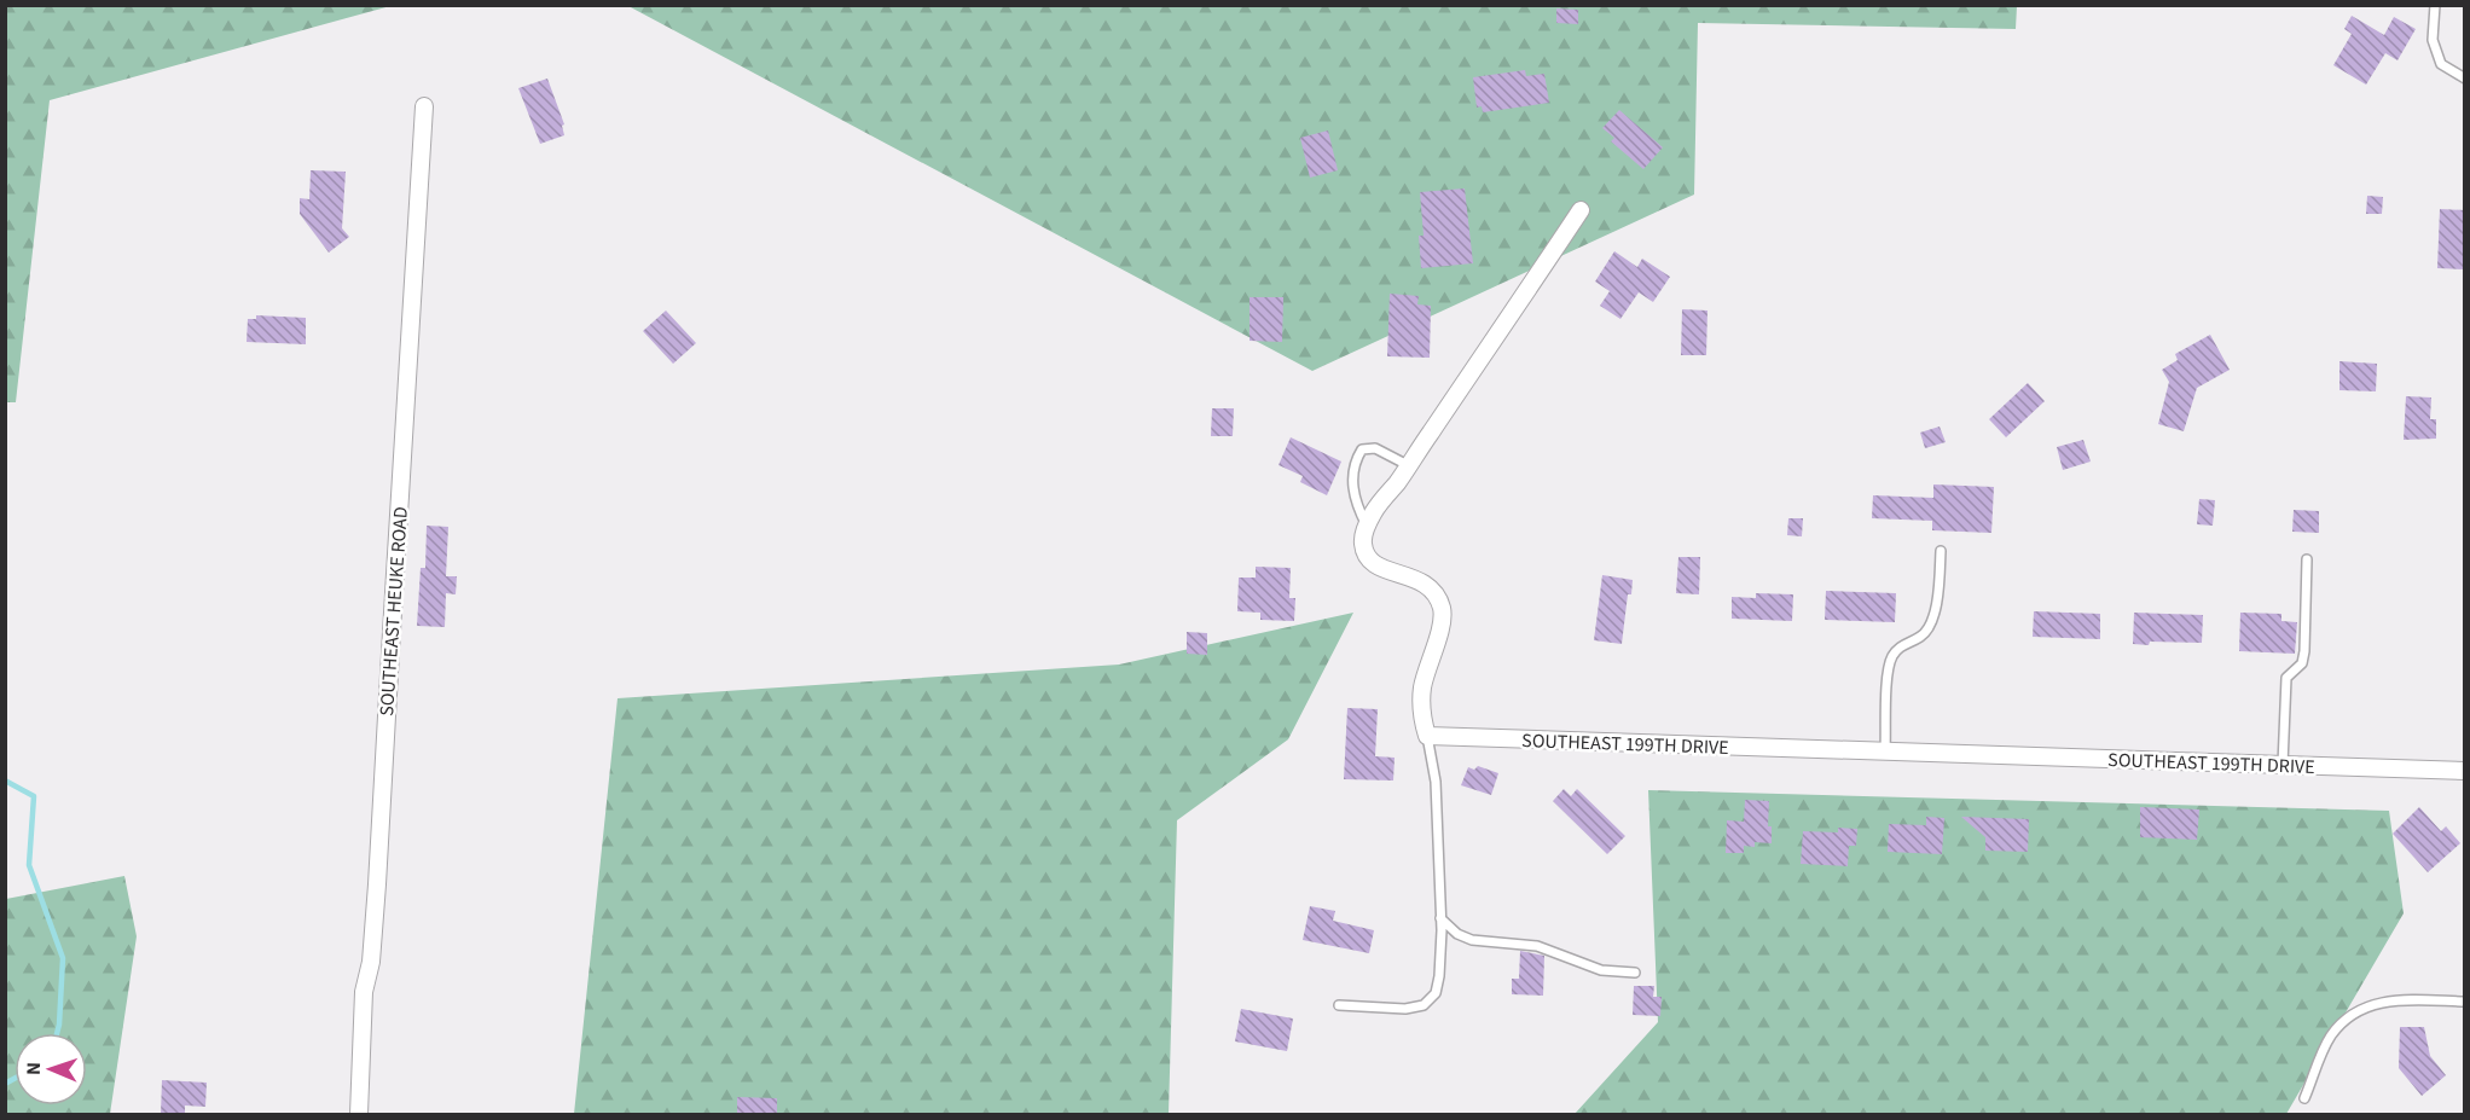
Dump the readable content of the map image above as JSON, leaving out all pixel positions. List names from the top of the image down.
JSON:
{
  "streets": {
    "street": ["SOUTHEAST HEUKE ROAD", "SOUTHEAST 199TH DRIVE"]
  },
  "north": "left"
}
